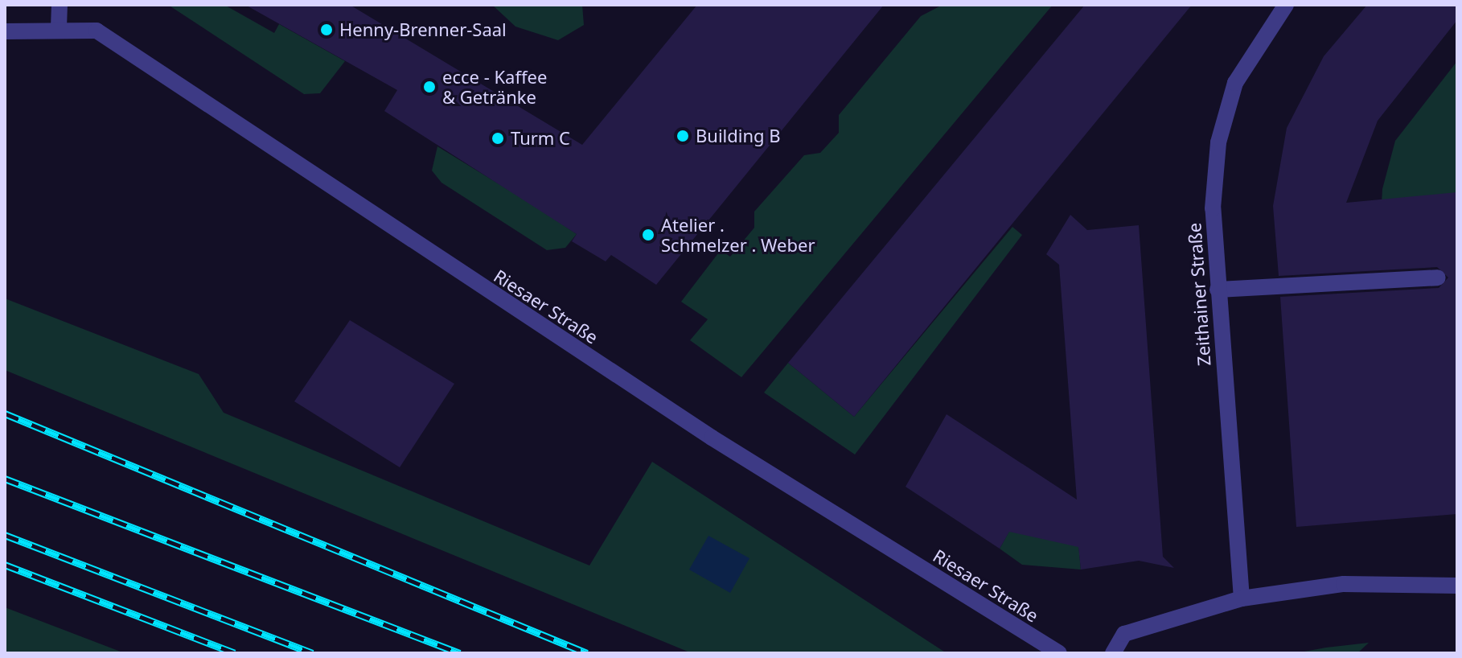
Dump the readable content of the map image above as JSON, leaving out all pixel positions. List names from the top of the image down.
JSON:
{
  "streets": {
    "street": ["Zeithainer Straße", "Riesaer Straße"]
  },
  "places": [
    "Henny-Brenner-Saal",
    "ecce - Kaffee & Getränke",
    "Building B",
    "Turm C",
    "Atelier . Schmelzer . Weber"
  ]
}
